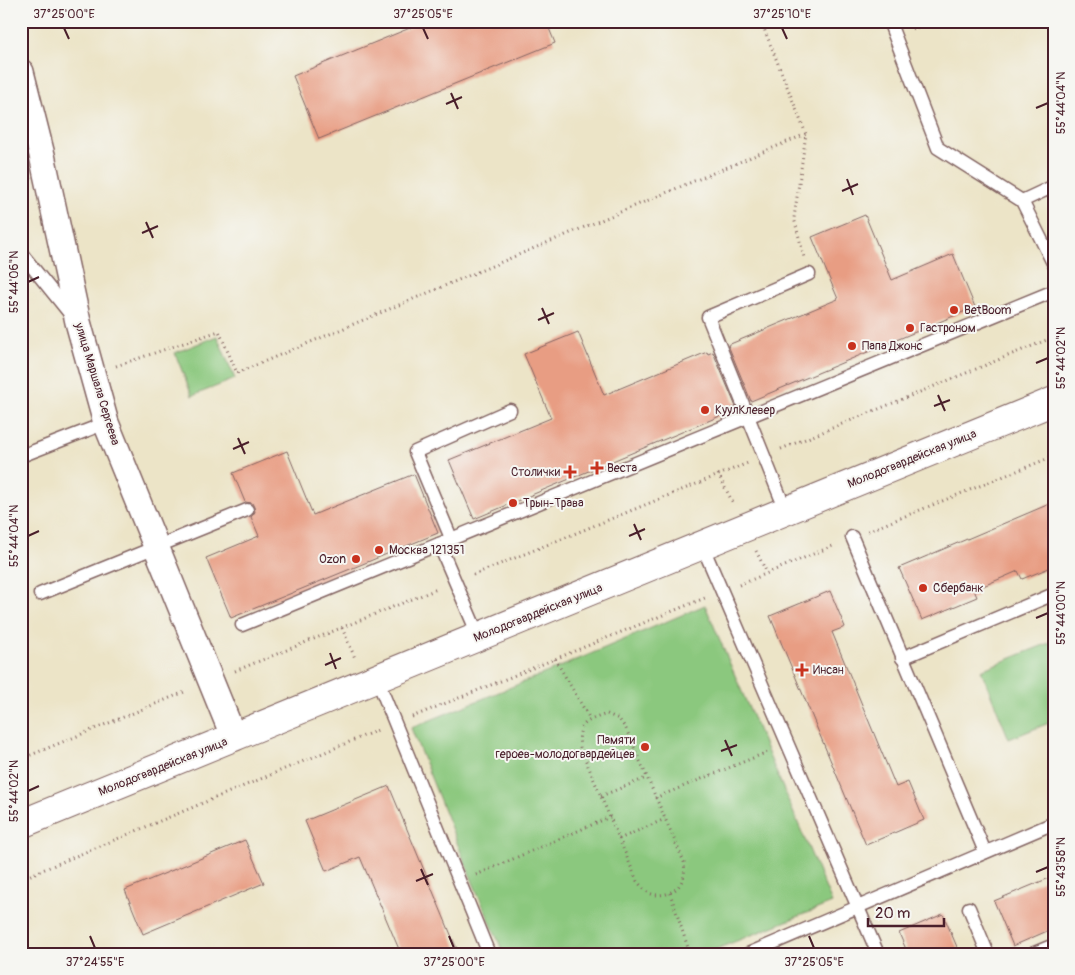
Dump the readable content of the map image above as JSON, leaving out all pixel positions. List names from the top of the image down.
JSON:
{
  "streets": {
    "street": ["улица Маршала Сергеева", "Молодогвардейская улица"]
  },
  "crossings": [
    ["улица Маршала Сергеева", "Молодогвардейская улица"]
  ],
  "places": {
    "other": [
      "BetBoom",
      "Гастроном",
      "Папа Джонс",
      "КуулКлевер",
      "Трын-Трава",
      "Москва 121351",
      "Ozon",
      "Сбербанк",
      "Памяти героев-молодогвардейцев"
    ],
    "health": ["Веста", "Столички", "Инсан"]
  },
  "scale_bar": "20 m",
  "coordinates": [
    "37°25'00\"E",
    "37°25'05\"E",
    "37°25'10\"E",
    "55°44'04\"N",
    "55°44'06\"N",
    "55°44'02\"N",
    "55°44'00\"N",
    "55°43'58\"N",
    "37°24'55\"E"
  ]
}
